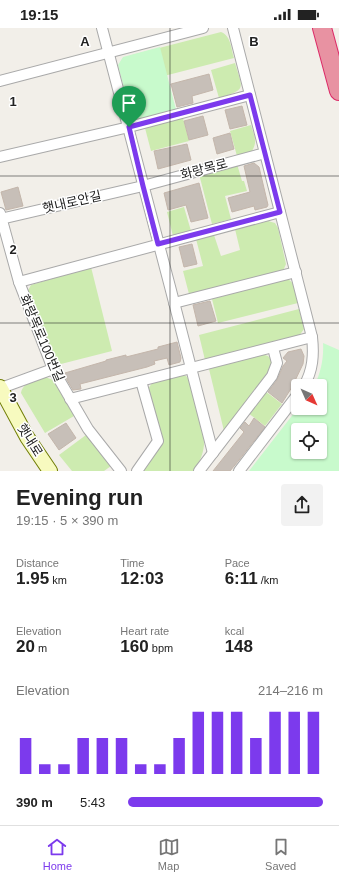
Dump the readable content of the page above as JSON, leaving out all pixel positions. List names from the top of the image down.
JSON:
{
  "streets": {
    "main road": ["햇내로"],
    "street": ["화랑목로", "햇내로안길", "화랑목로100번길"]
  },
  "crossings": [
    ["화랑목로", "햇내로안길"],
    ["햇내로안길", "화랑목로100번길"]
  ],
  "north": "bottom right",
  "page": {
    "status": "19:15",
    "heading": ["Evening run", "19:15 · 5 × 390 m"],
    "stats": [
      ["Distance", "1.95 km"],
      ["Time", "12:03"],
      ["Pace", "6:11 /km"],
      ["Elevation", "20 m"],
      ["Heart rate", "160 bpm"],
      ["kcal", "148"]
    ],
    "chart": ["Elevation", "214–216 m"],
    "list": [
      {
        "name": "390 m",
        "note": "5:43"
      }
    ],
    "tabs": ["Home", "Map", "Saved"]
  },
  "grid": {
    "columns": ["A", "B"],
    "rows": ["1", "2", "3"]
  }
}
